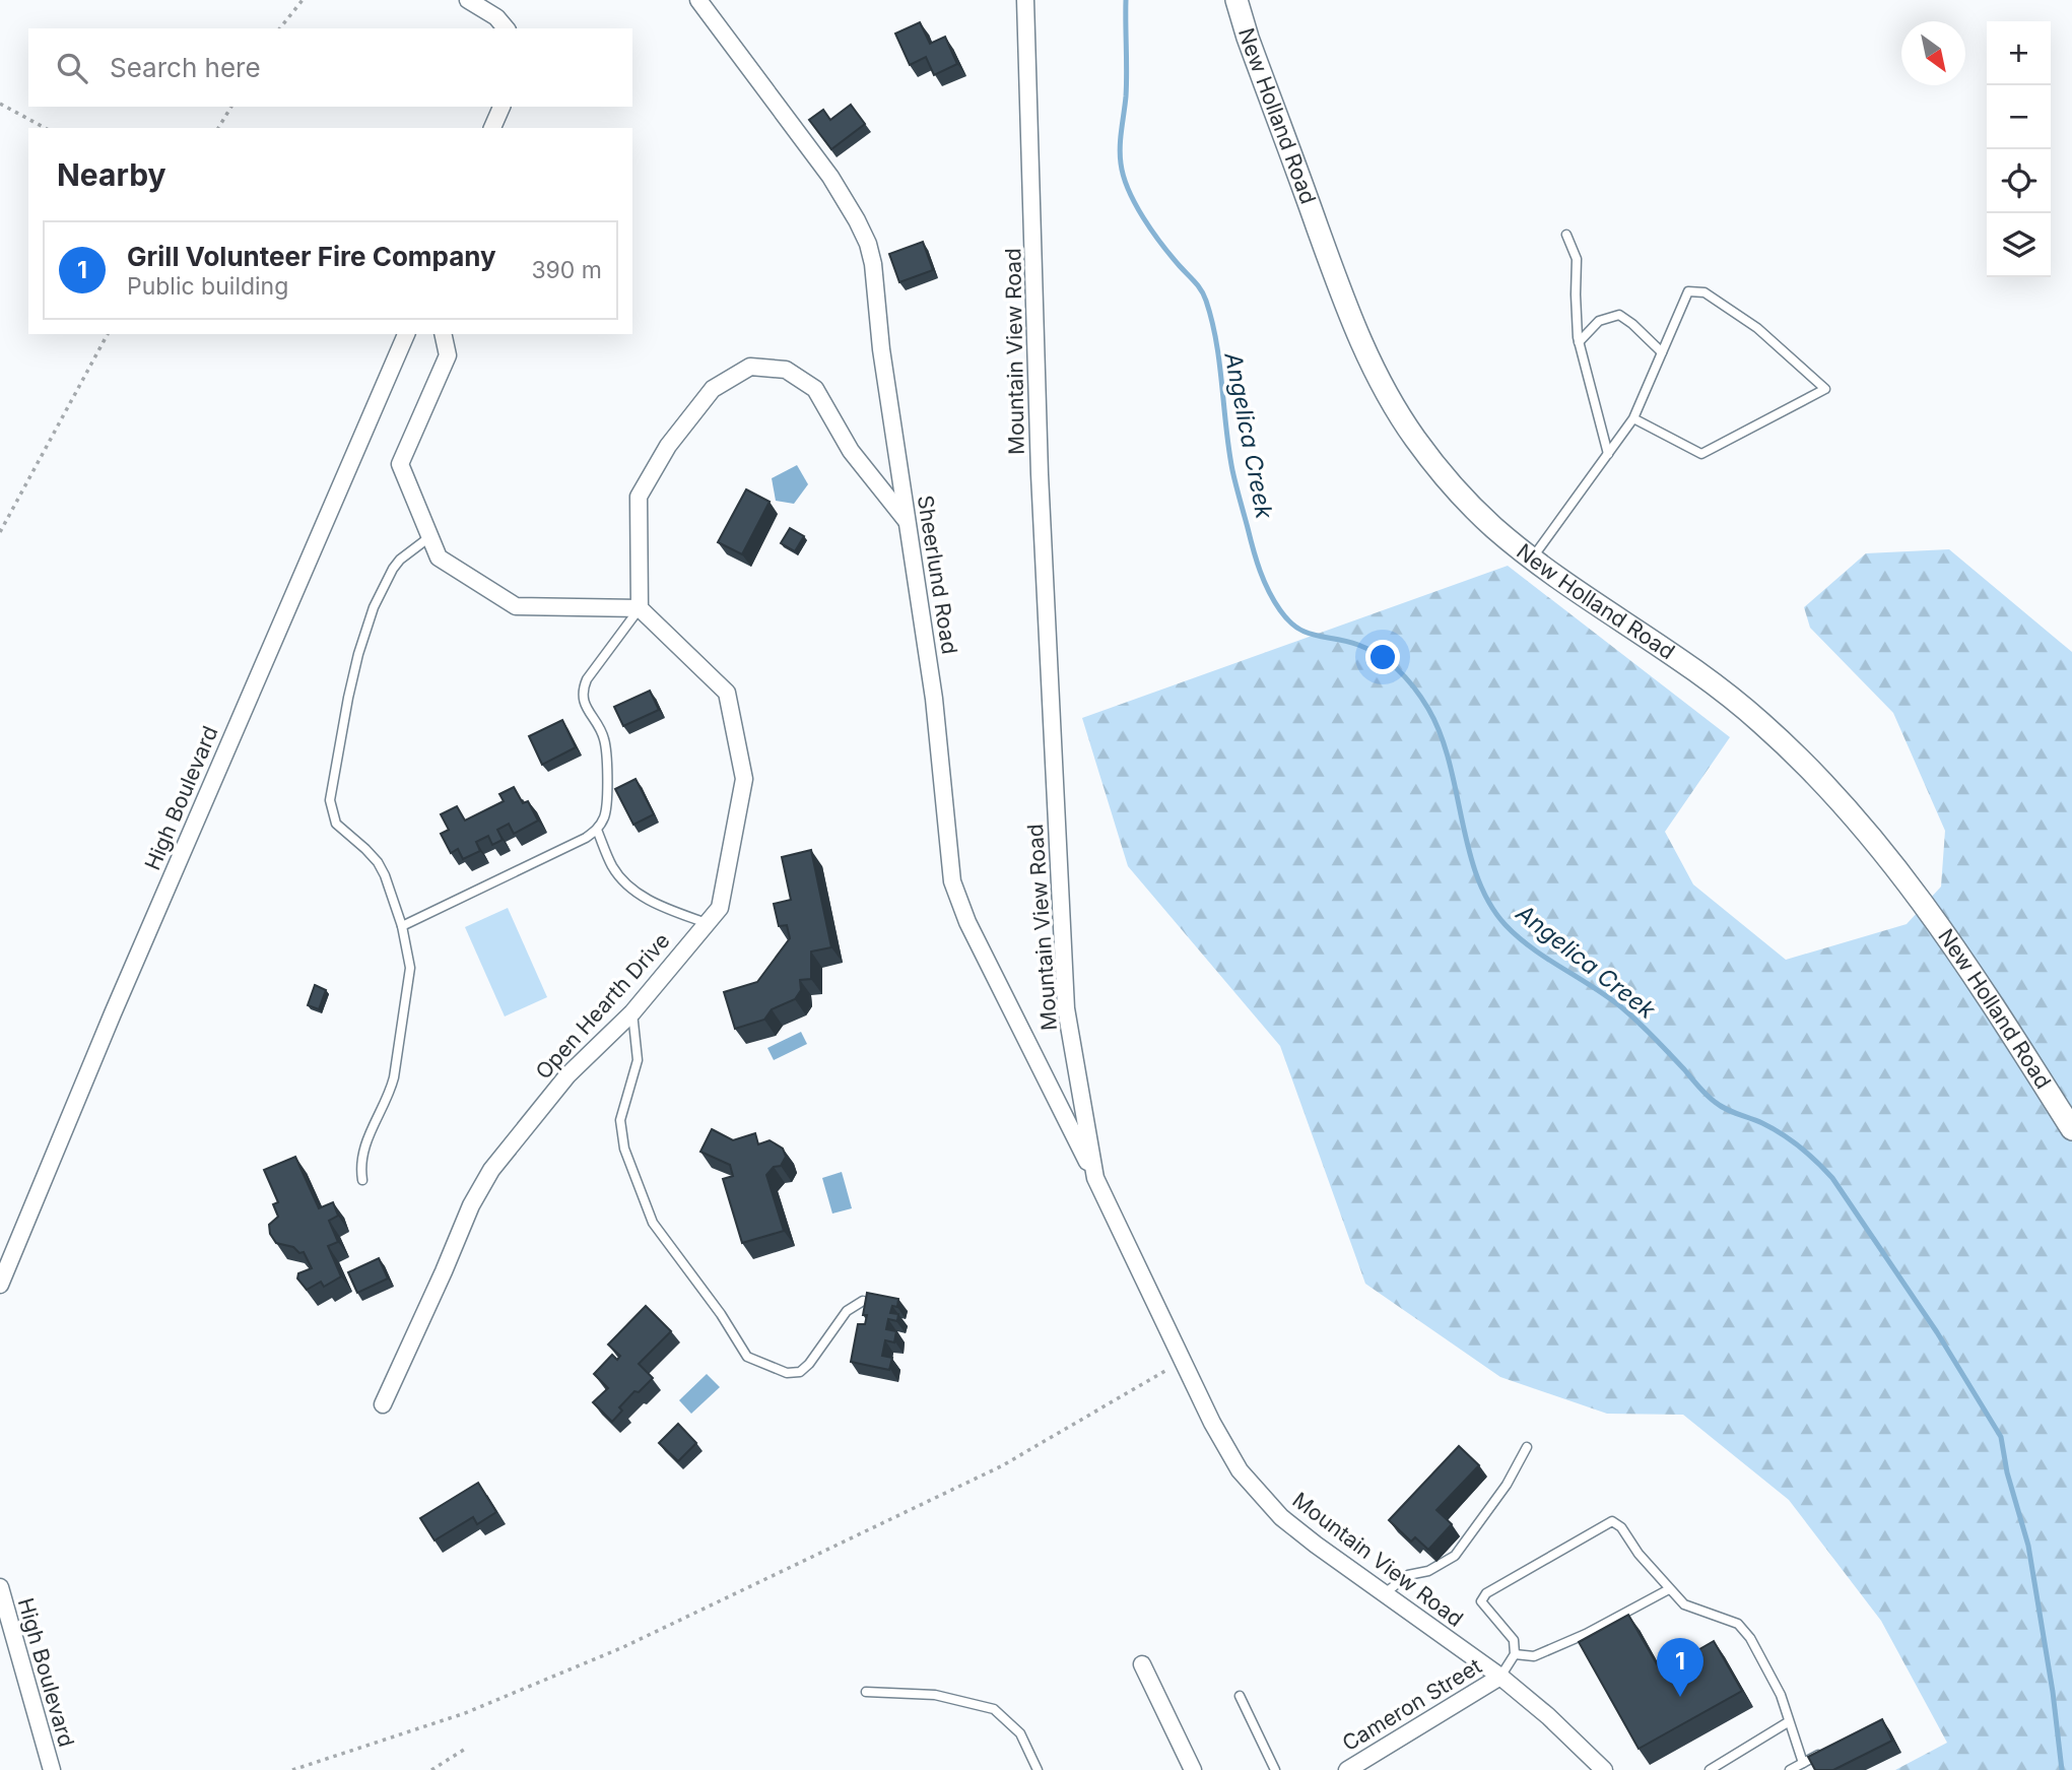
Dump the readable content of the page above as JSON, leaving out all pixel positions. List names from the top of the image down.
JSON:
{
  "streets": {
    "main road": ["New Holland Road"],
    "street": [
      "Mountain View Road",
      "Sheerlund Road",
      "High Boulevard",
      "Open Hearth Drive",
      "Cameron Street"
    ]
  },
  "crossings": [
    ["Mountain View Road", "Sheerlund Road"],
    ["Mountain View Road", "Cameron Street"]
  ],
  "water": ["Angelica Creek"],
  "north": "bottom right",
  "page": {
    "map_buttons": ["+", "−"],
    "search": "Search here",
    "heading": "Nearby",
    "list": [
      {
        "mark": "1",
        "name": "Grill Volunteer Fire Company",
        "note": "Public building",
        "value": "390 m"
      }
    ],
    "pins": "1"
  }
}
